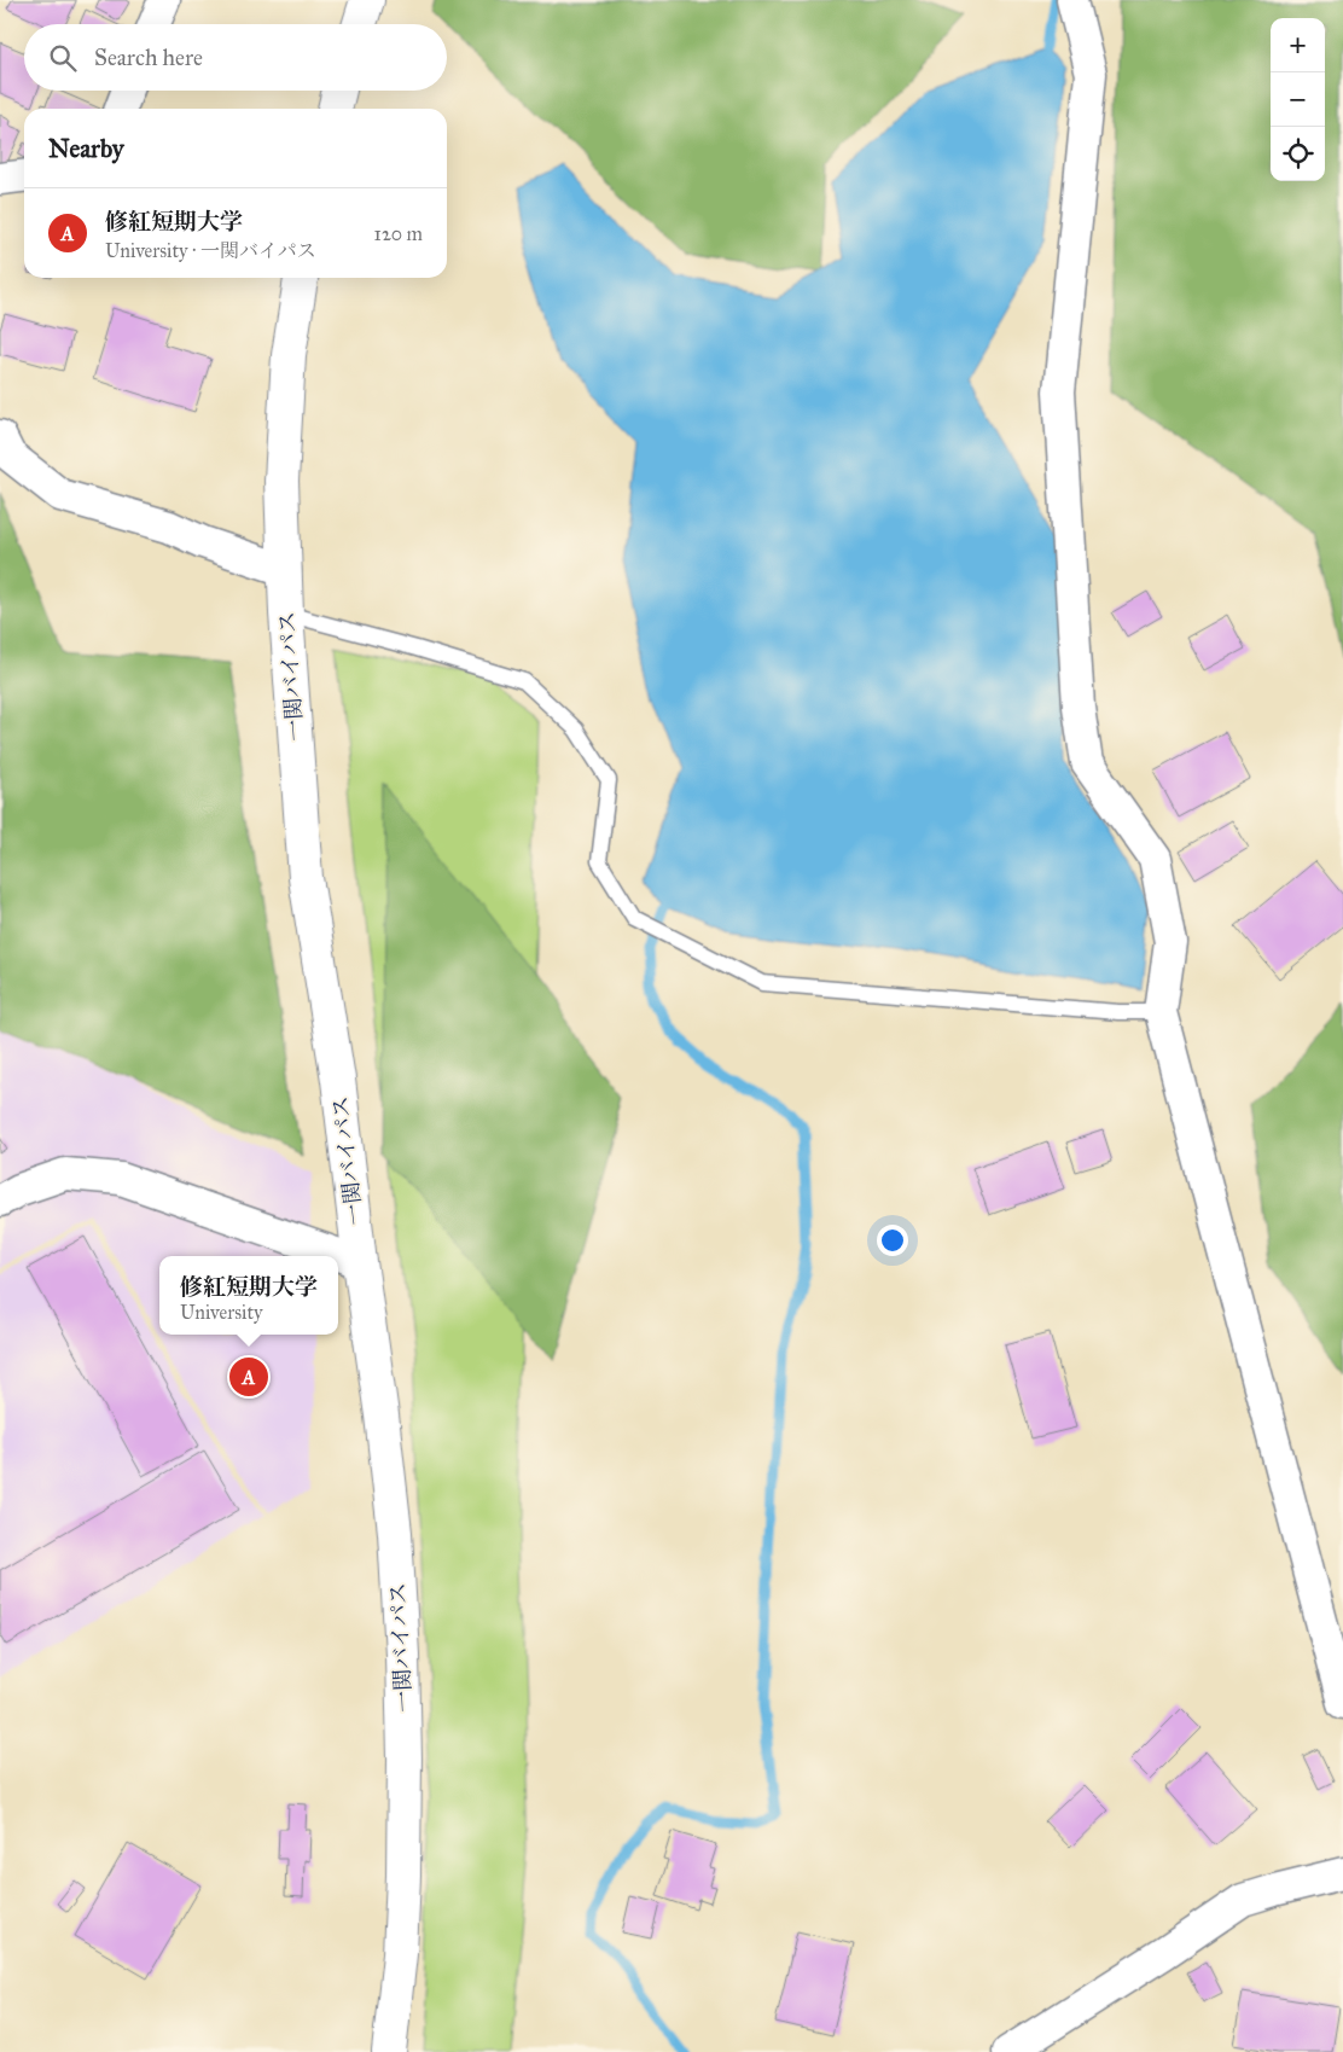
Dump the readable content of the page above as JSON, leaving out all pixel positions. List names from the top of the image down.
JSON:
{
  "streets": {
    "highway": ["一関バイパス"]
  },
  "page": {
    "map_buttons": ["+", "−"],
    "search": "Search here",
    "heading": "Nearby",
    "list": [
      {
        "mark": "A",
        "name": "修紅短期大学",
        "note": "University · 一関バイパス",
        "value": "120 m"
      }
    ],
    "popup": ["修紅短期大学", "University"],
    "pins": "A"
  }
}
